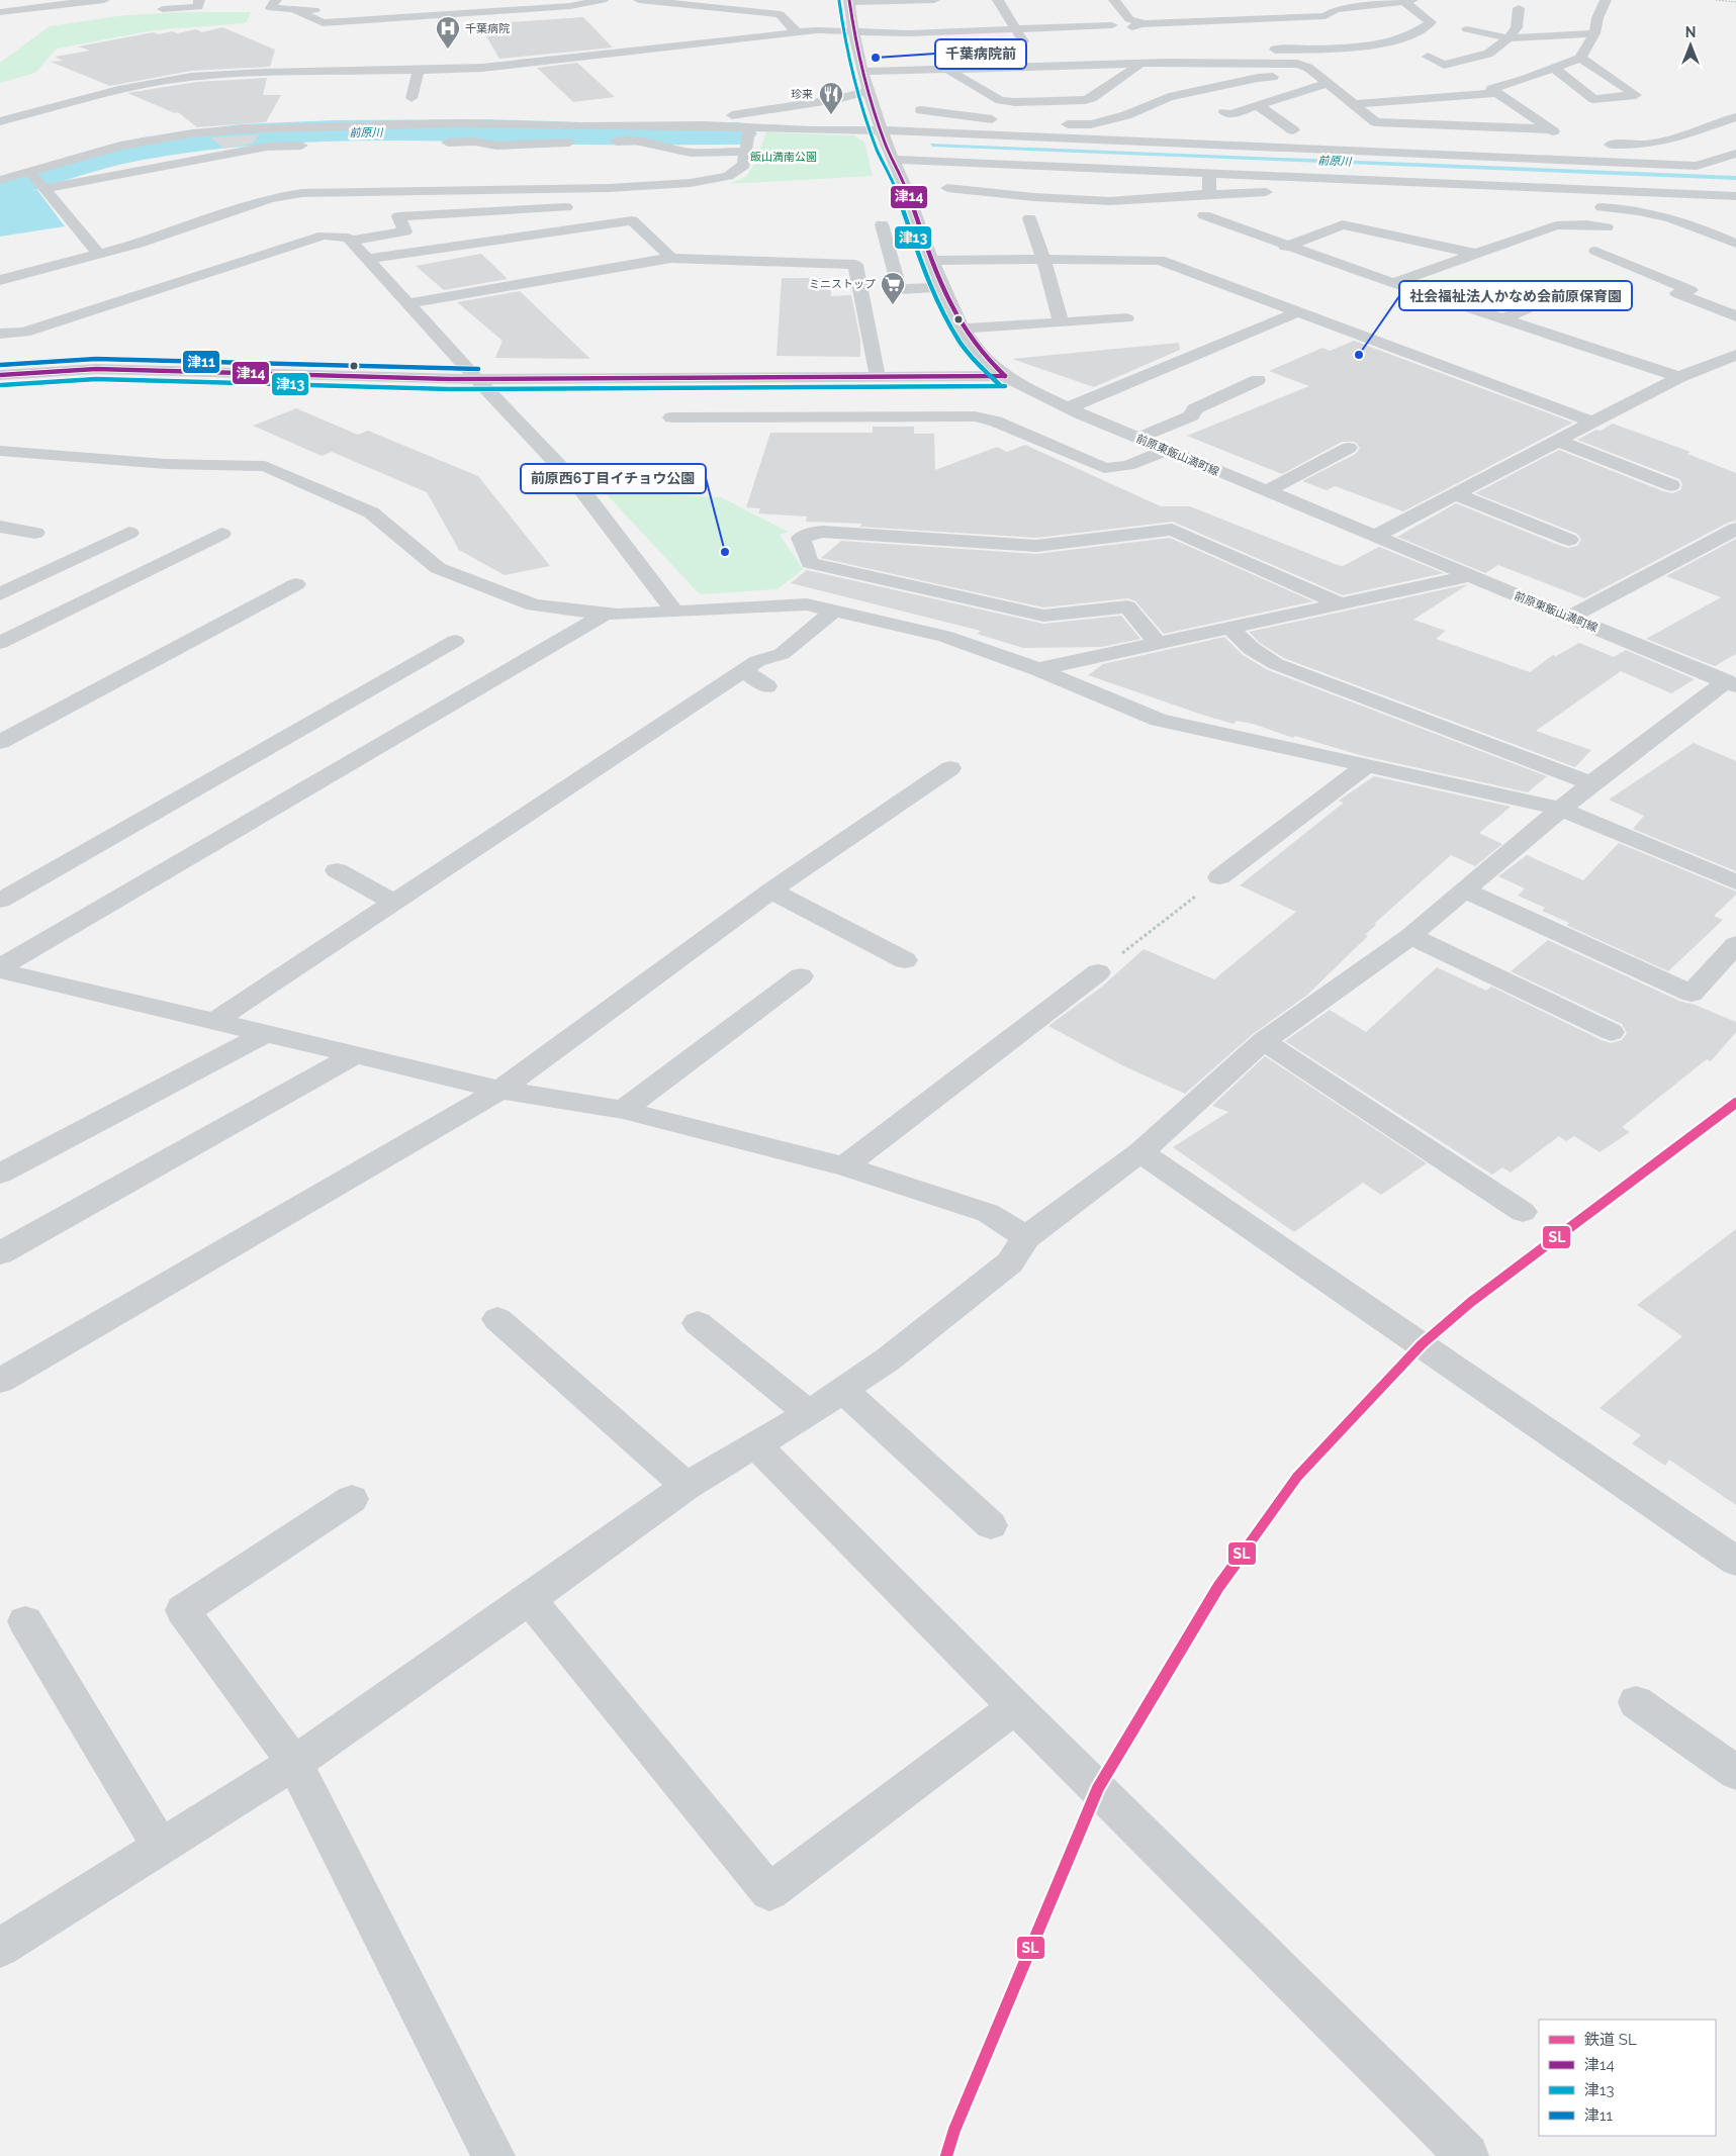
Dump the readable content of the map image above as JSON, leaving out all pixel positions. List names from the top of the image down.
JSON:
{
  "streets": {
    "street": ["前原東飯山満町線"]
  },
  "water": ["前原川"],
  "parks": ["飯山満南公園"],
  "places": {
    "hospital": ["千葉病院"],
    "other": ["千葉病院前", "社会福祉法人かなめ会前原保育園", "前原西6丁目イチョウ公園"],
    "restaurant": ["珍来"],
    "supermarket": ["ミニストップ"]
  },
  "lines": [
    "transit line 津14",
    "transit line 津13",
    "transit line 津11",
    "rail line SL"
  ],
  "legend": [
    "鉄道 SL",
    "津14",
    "津13",
    "津11"
  ],
  "north": "top"
}
